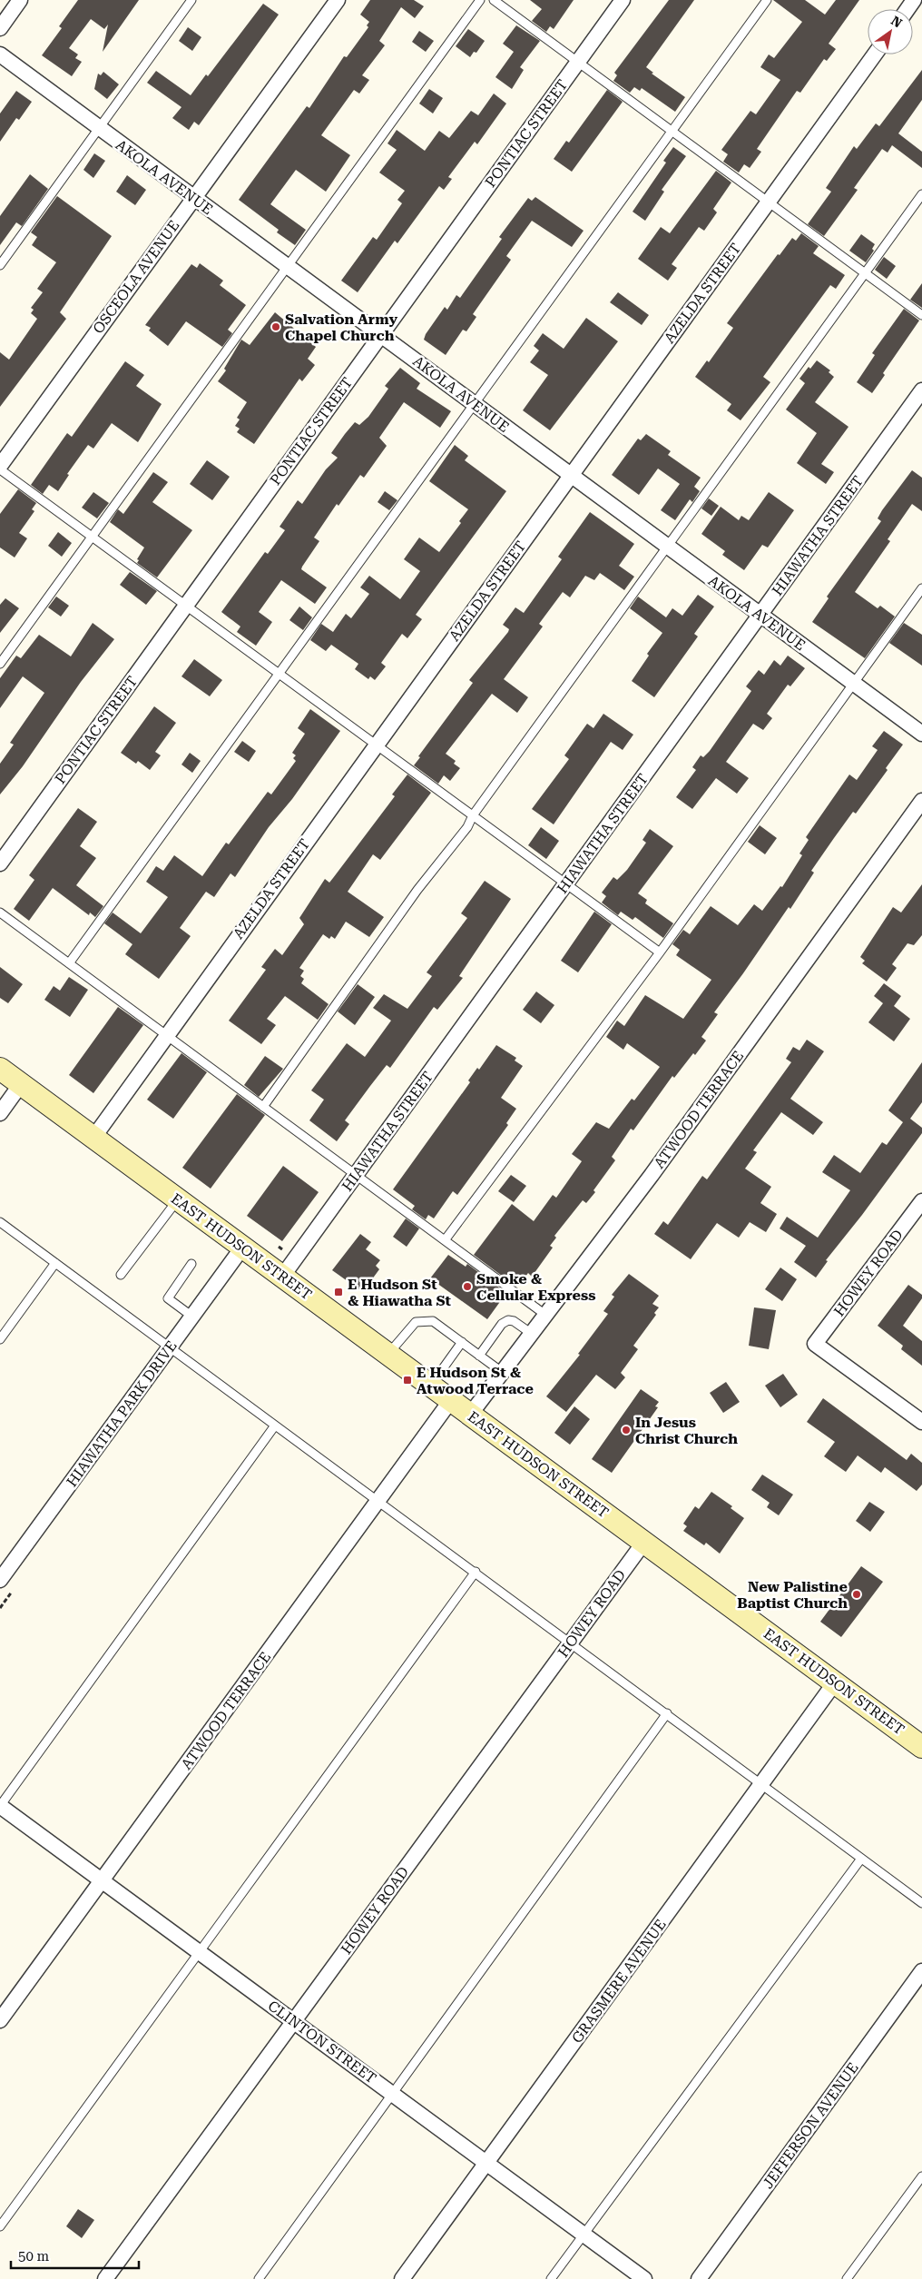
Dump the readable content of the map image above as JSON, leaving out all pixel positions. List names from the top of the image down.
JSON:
{
  "streets": {
    "main road": ["EAST HUDSON STREET"],
    "street": [
      "PONTIAC STREET",
      "AKOLA AVENUE",
      "OSCEOLA AVENUE",
      "AZELDA STREET",
      "HIAWATHA STREET",
      "ATWOOD TERRACE",
      "HOWEY ROAD",
      "HIAWATHA PARK DRIVE",
      "GRASMERE AVENUE",
      "CLINTON STREET",
      "JEFFERSON AVENUE"
    ]
  },
  "crossings": [
    ["PONTIAC STREET", "AKOLA AVENUE"],
    ["AKOLA AVENUE", "OSCEOLA AVENUE"],
    ["AKOLA AVENUE", "AZELDA STREET"],
    ["AKOLA AVENUE", "HIAWATHA STREET"],
    ["AZELDA STREET", "EAST HUDSON STREET"],
    ["HIAWATHA STREET", "EAST HUDSON STREET"],
    ["ATWOOD TERRACE", "EAST HUDSON STREET"],
    ["ATWOOD TERRACE", "CLINTON STREET"],
    ["EAST HUDSON STREET", "HOWEY ROAD"],
    ["EAST HUDSON STREET", "HIAWATHA PARK DRIVE"],
    ["EAST HUDSON STREET", "GRASMERE AVENUE"],
    ["HOWEY ROAD", "CLINTON STREET"],
    ["GRASMERE AVENUE", "CLINTON STREET"]
  ],
  "places": {
    "other": [
      "Salvation Army Chapel Church",
      "Smoke & Cellular Express",
      "In Jesus Christ Church",
      "New Palistine Baptist Church"
    ],
    "transit": ["E Hudson St & Hiawatha St", "E Hudson St & Atwood Terrace"]
  },
  "scale_bar": "50 m",
  "north": "top right"
}
